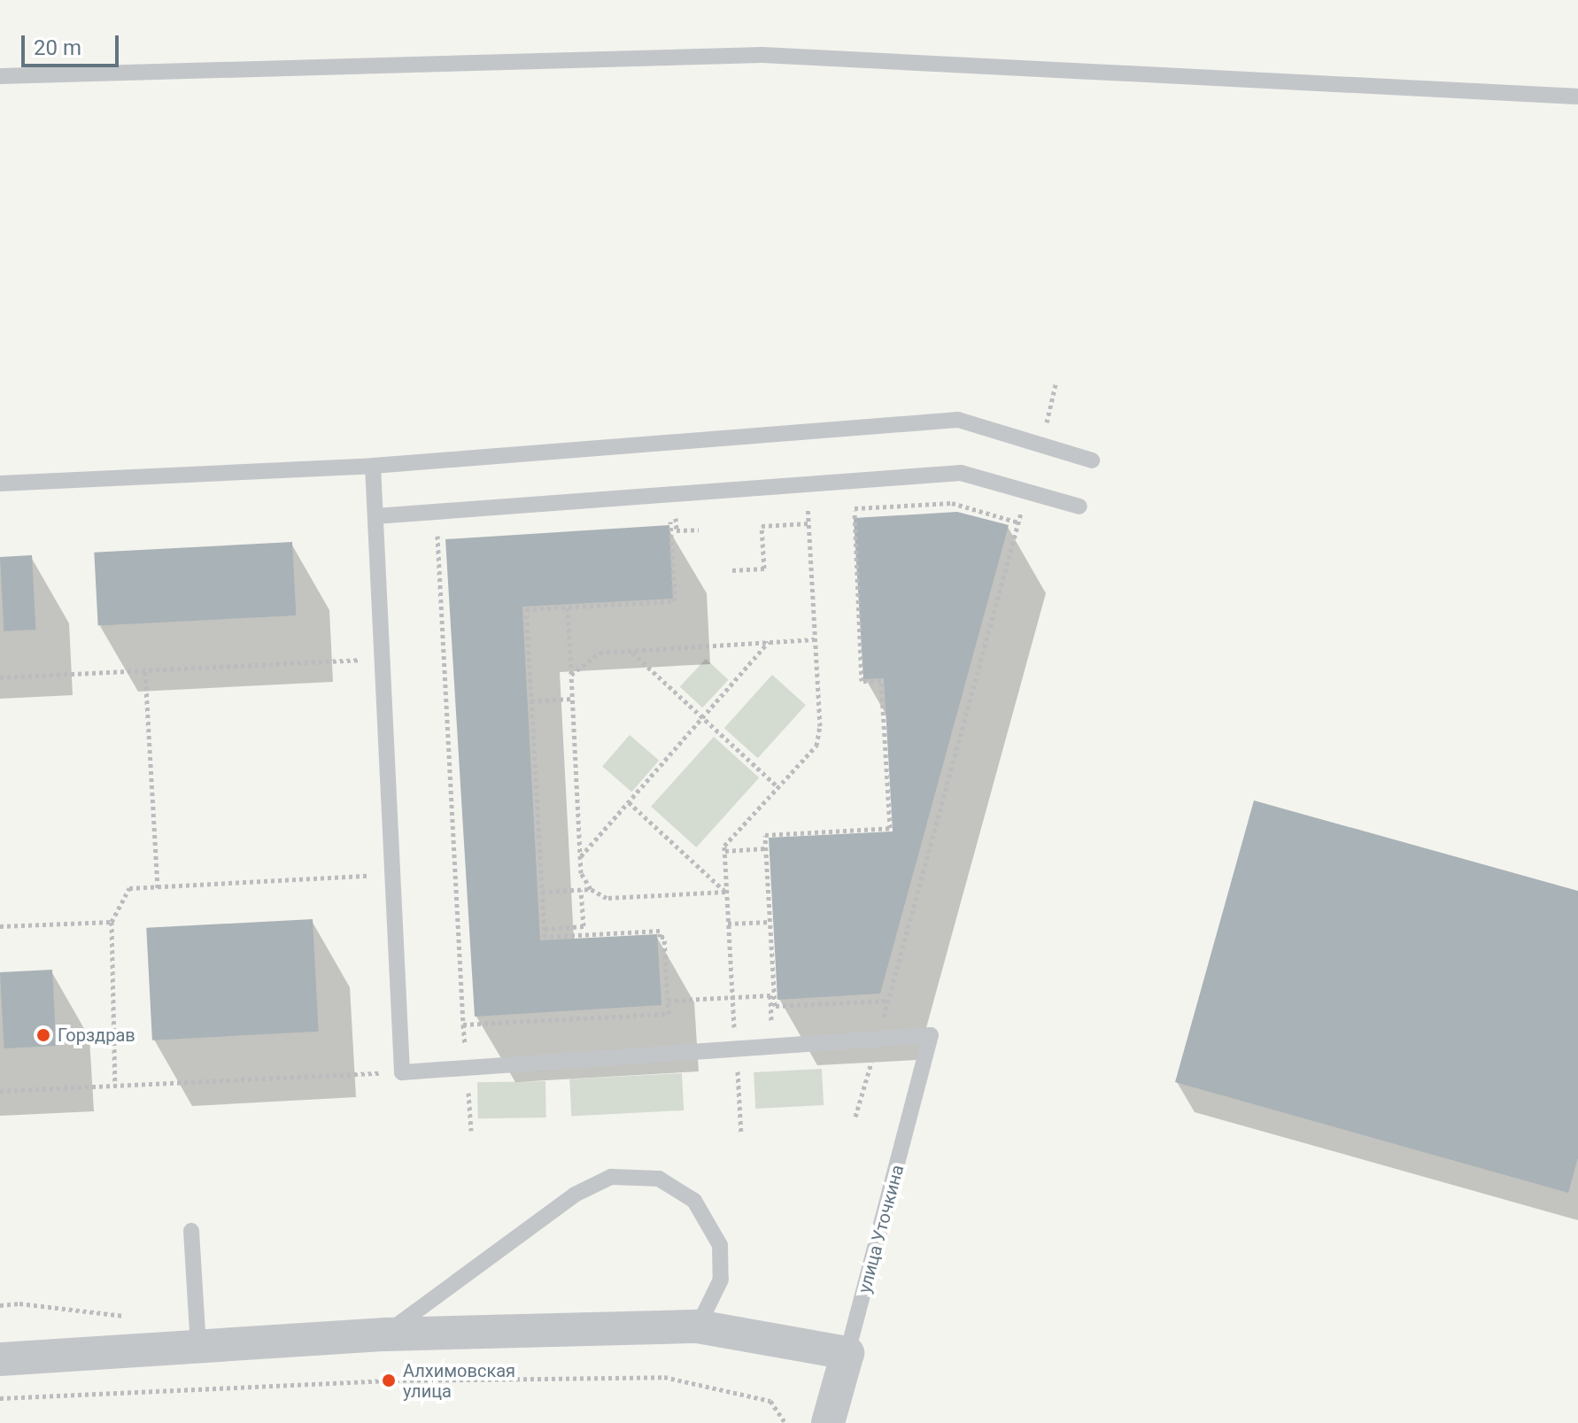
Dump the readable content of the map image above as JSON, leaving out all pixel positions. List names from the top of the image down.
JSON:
{
  "streets": {
    "street": ["улица Уточкина"]
  },
  "places": ["Горздрав", "Алхимовская улица"],
  "scale_bar": "20 m"
}
